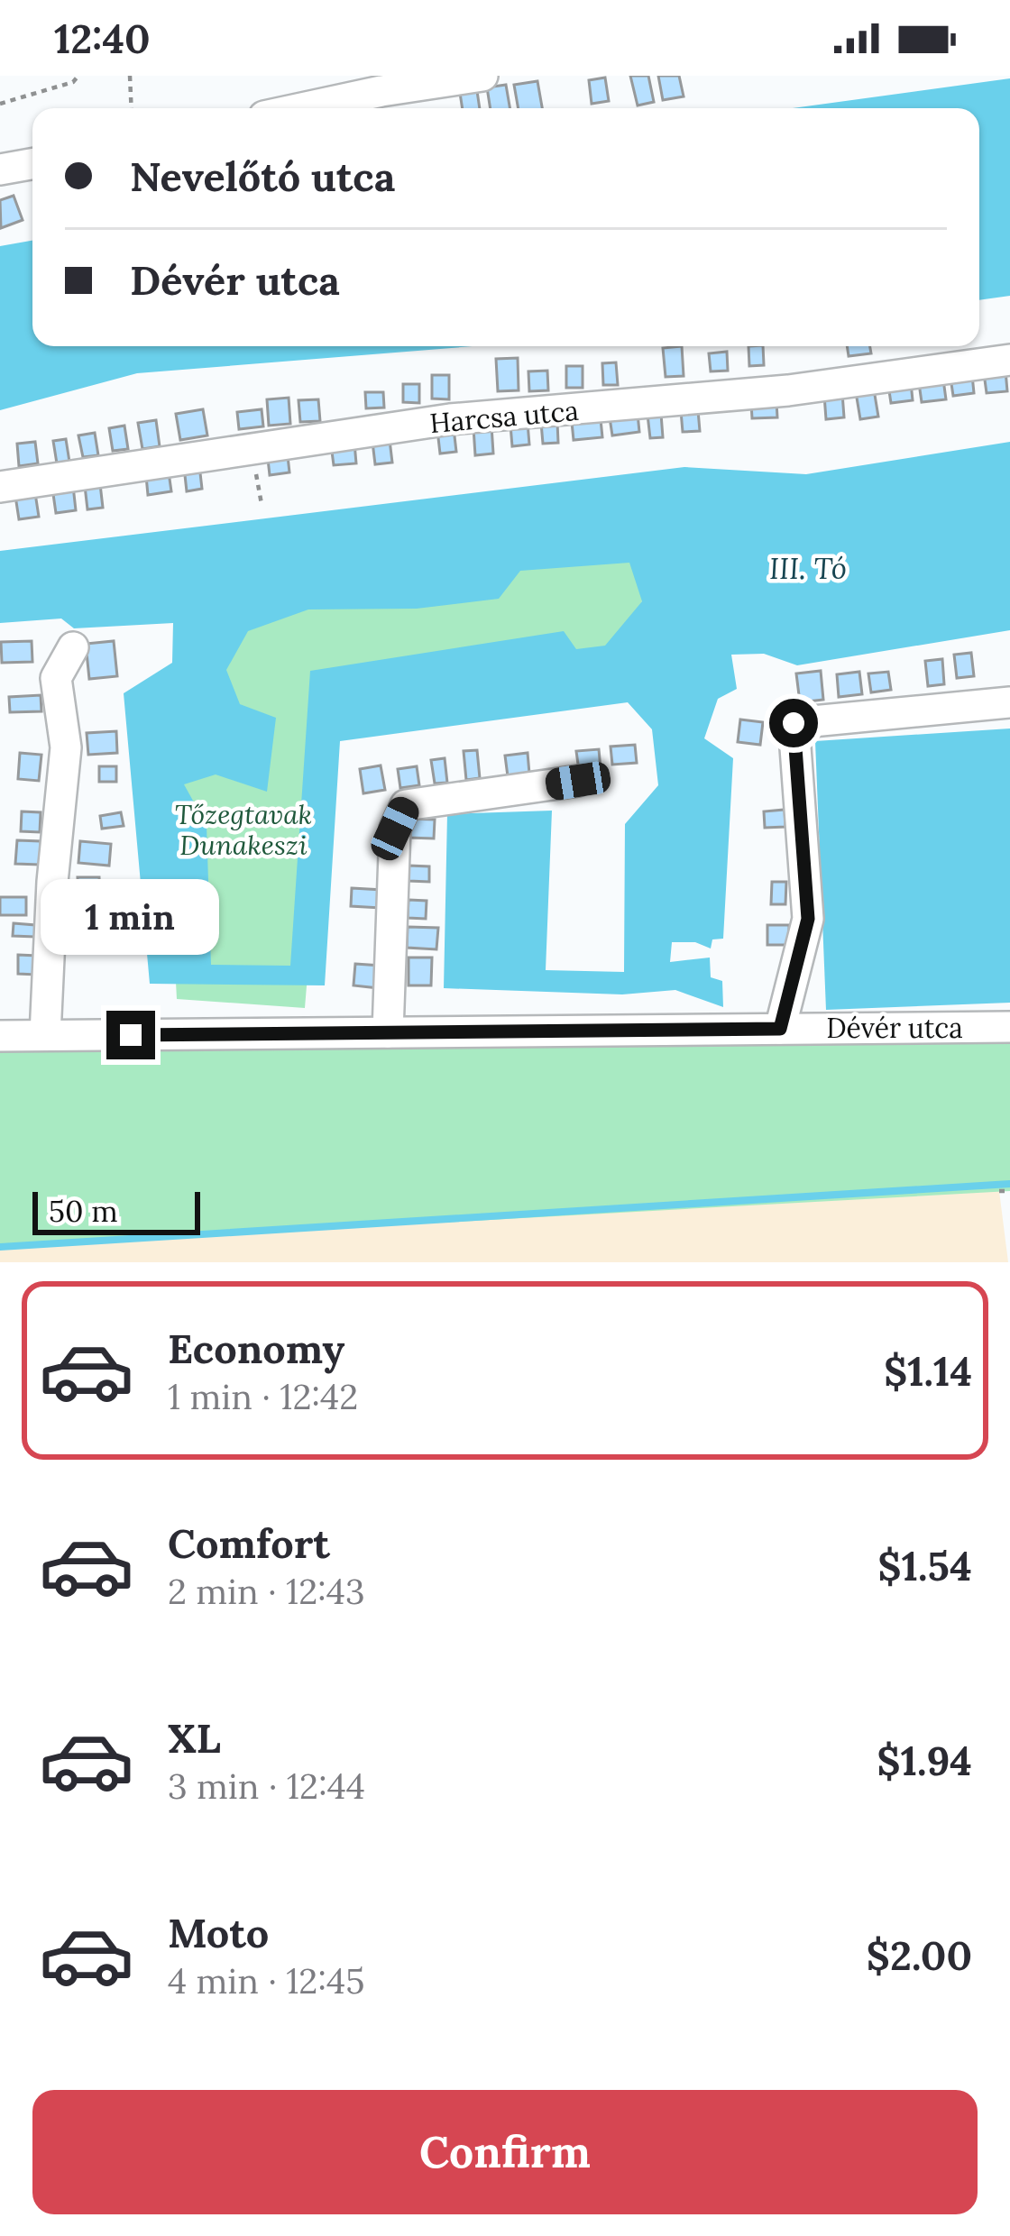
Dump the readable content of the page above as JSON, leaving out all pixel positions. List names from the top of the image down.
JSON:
{
  "streets": {
    "street": ["Harcsa utca", "Dévér utca"]
  },
  "water": ["III. Tó"],
  "parks": ["Tőzegtavak Dunakeszi"],
  "scale_bar": "50 m",
  "page": {
    "status": "12:40",
    "banner": ["Nevelőtó utca", "Dévér utca"],
    "bubble": "1 min",
    "scale": "50 m",
    "list": [
      {
        "name": "Economy",
        "note": "1 min · 12:42",
        "value": "$1.14"
      },
      {
        "name": "Comfort",
        "note": "2 min · 12:43",
        "value": "$1.54"
      },
      {
        "name": "XL",
        "note": "3 min · 12:44",
        "value": "$1.94"
      },
      {
        "name": "Moto",
        "note": "4 min · 12:45",
        "value": "$2.00"
      }
    ],
    "buttons": "Confirm"
  }
}
